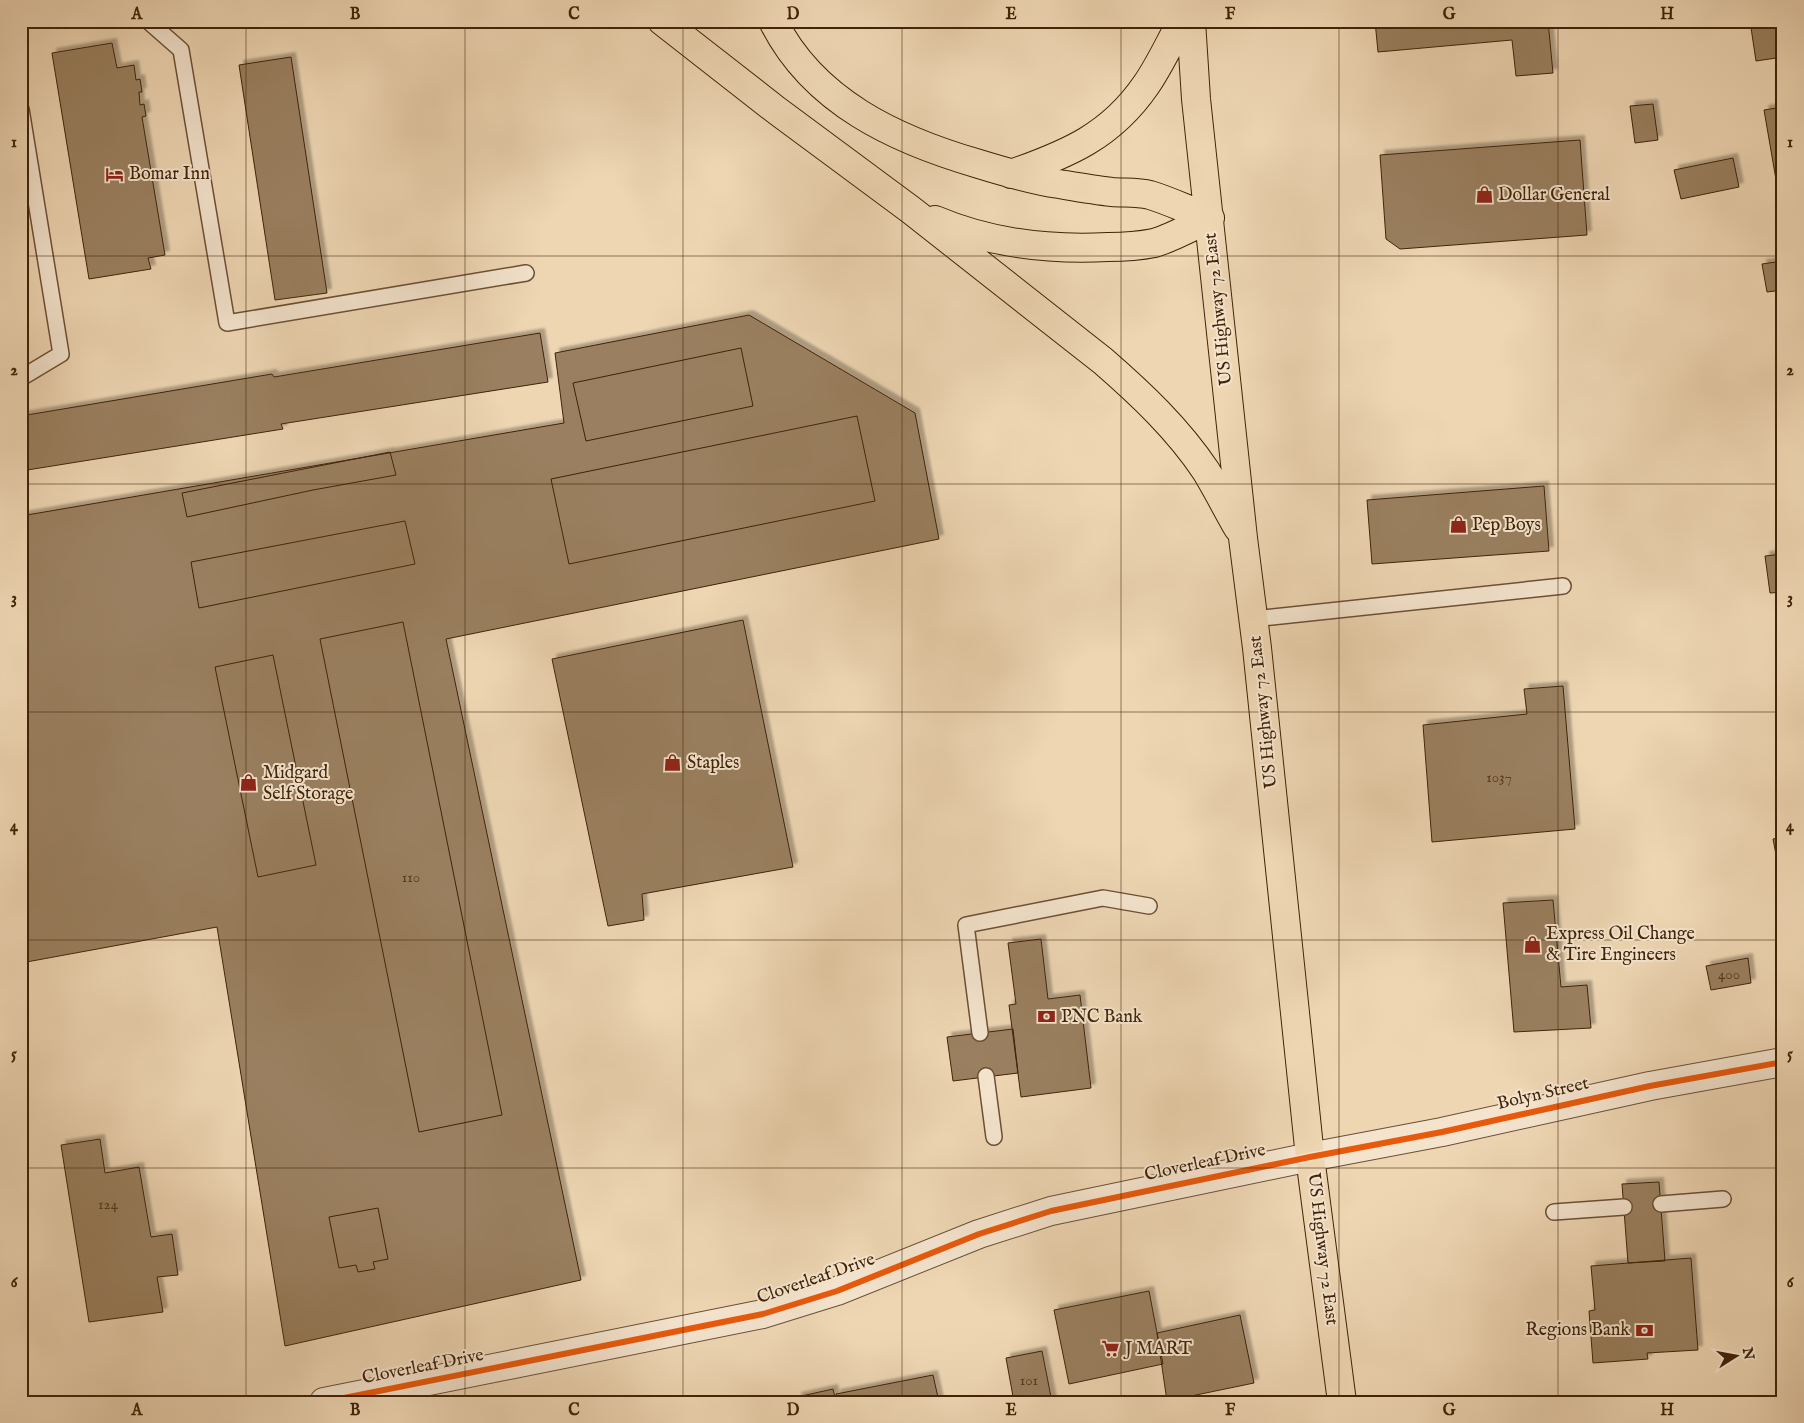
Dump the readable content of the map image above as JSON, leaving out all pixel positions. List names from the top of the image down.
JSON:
{
  "streets": {
    "highway": ["US Highway 72 East"],
    "street": ["Bolyn Street", "Cloverleaf Drive"]
  },
  "crossings": [
    ["US Highway 72 East", "Bolyn Street"],
    ["US Highway 72 East", "Cloverleaf Drive"],
    ["Bolyn Street", "Cloverleaf Drive"]
  ],
  "places": {
    "hotel": ["Bomar Inn"],
    "shop": [
      "Dollar General",
      "Pep Boys",
      "Staples",
      "Midgard Self Storage",
      "Express Oil Change & Tire Engineers"
    ],
    "bank": ["PNC Bank", "Regions Bank"],
    "supermarket": ["J MART"]
  },
  "house_numbers": [
    "1037",
    "110",
    "400",
    "124",
    "101"
  ],
  "north": "right",
  "grid": {
    "columns": [
      "A",
      "B",
      "C",
      "D",
      "E",
      "F",
      "G",
      "H"
    ],
    "rows": [
      "1",
      "2",
      "3",
      "4",
      "5",
      "6"
    ]
  }
}
